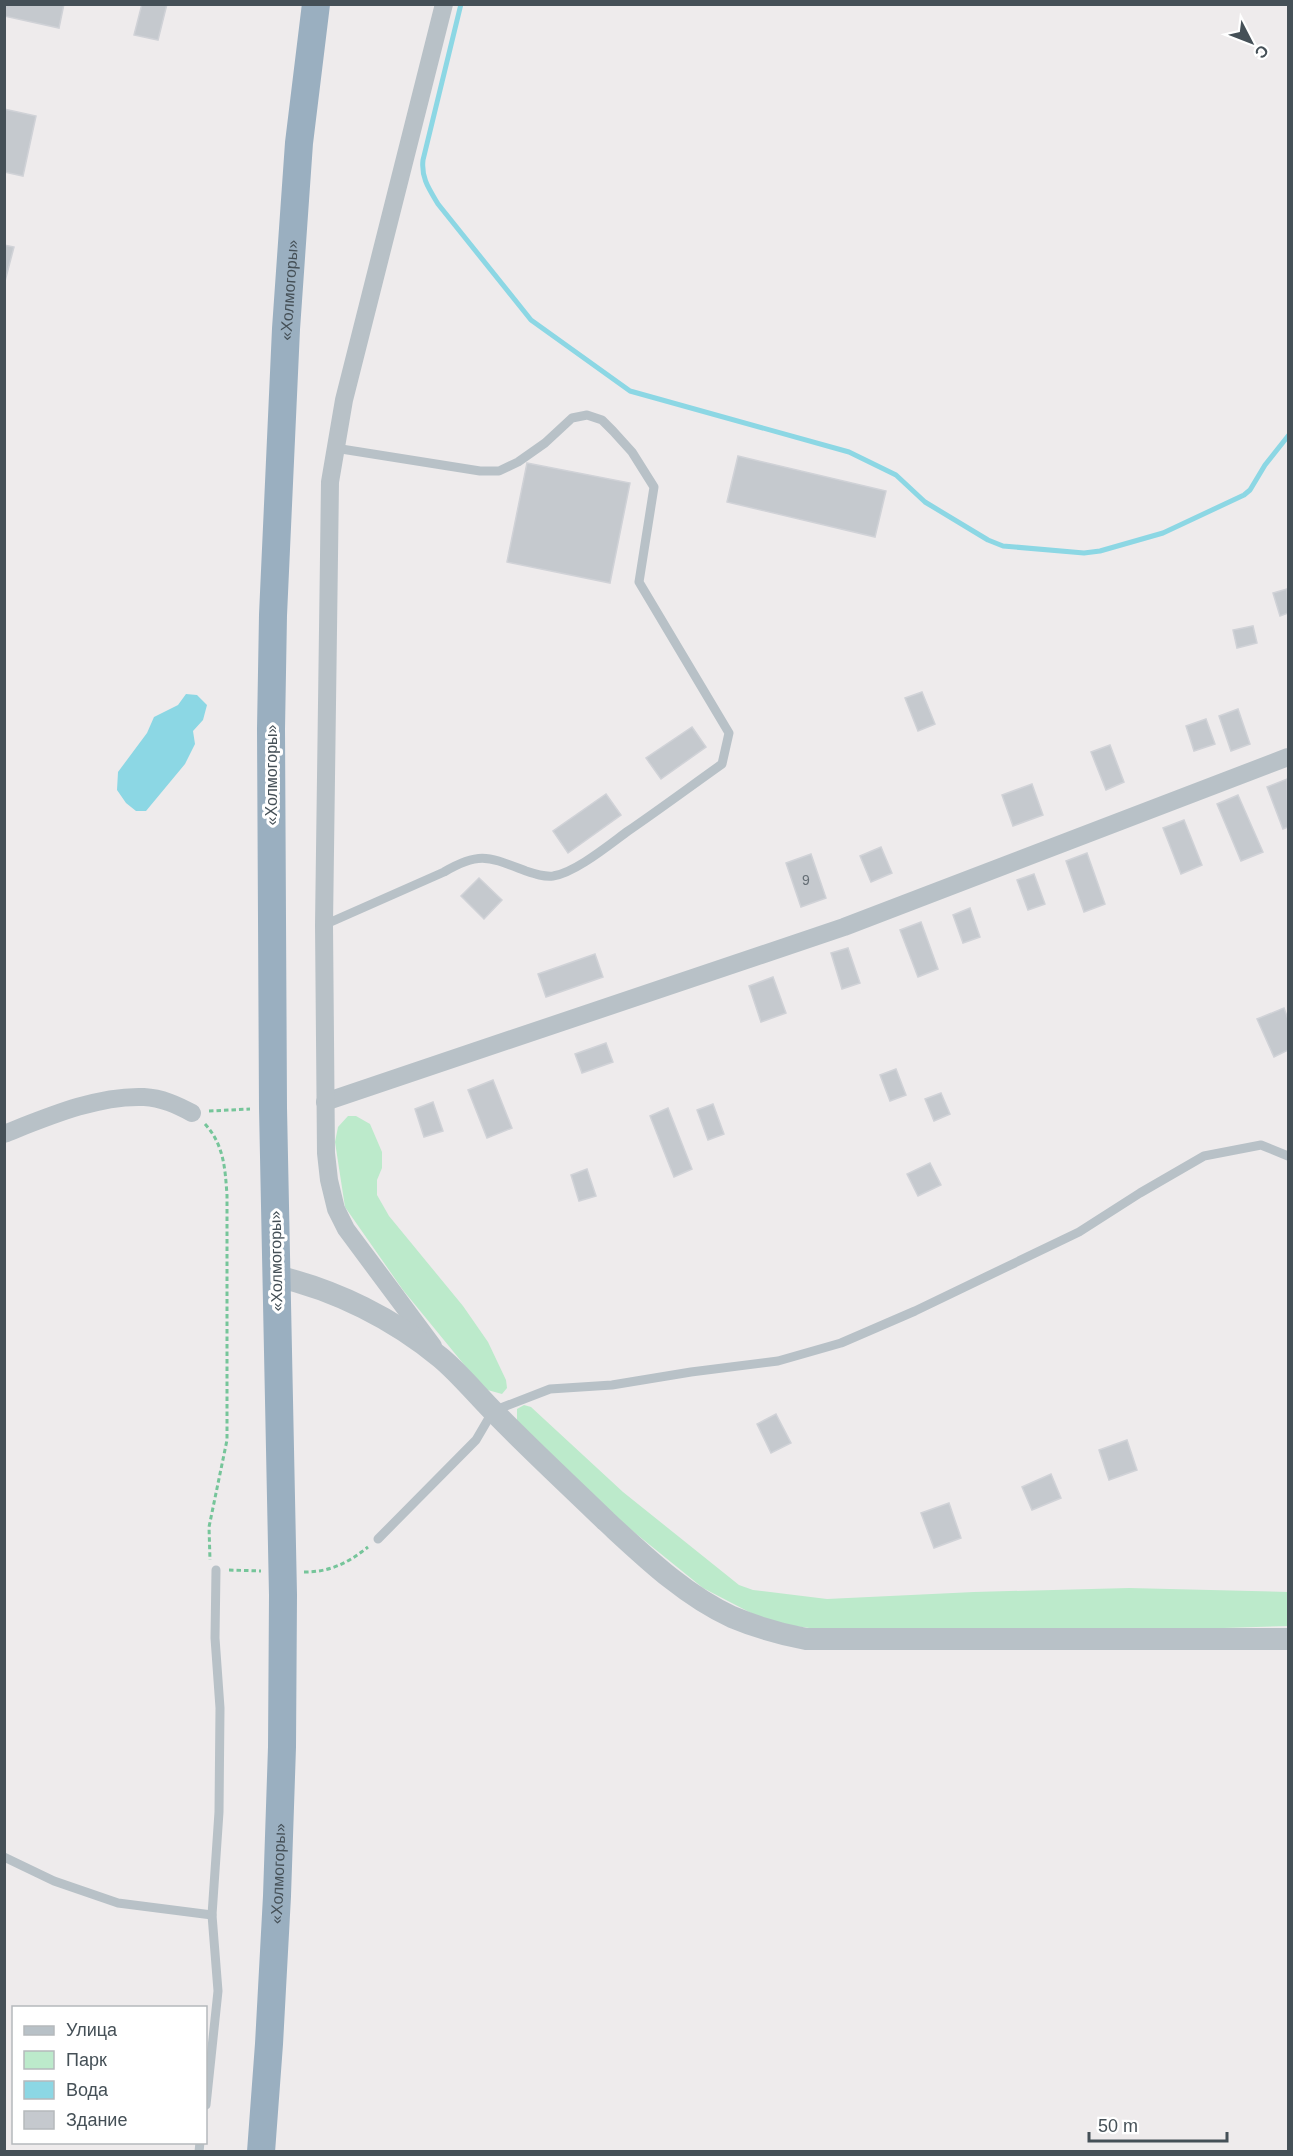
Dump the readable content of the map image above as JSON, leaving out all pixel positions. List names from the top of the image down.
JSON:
{
  "streets": {
    "highway": ["«Холмогоры»"]
  },
  "house_numbers": ["9"],
  "legend": [
    "Улица",
    "Парк",
    "Вода",
    "Здание"
  ],
  "scale_bar": "50 m",
  "north": "bottom right"
}
